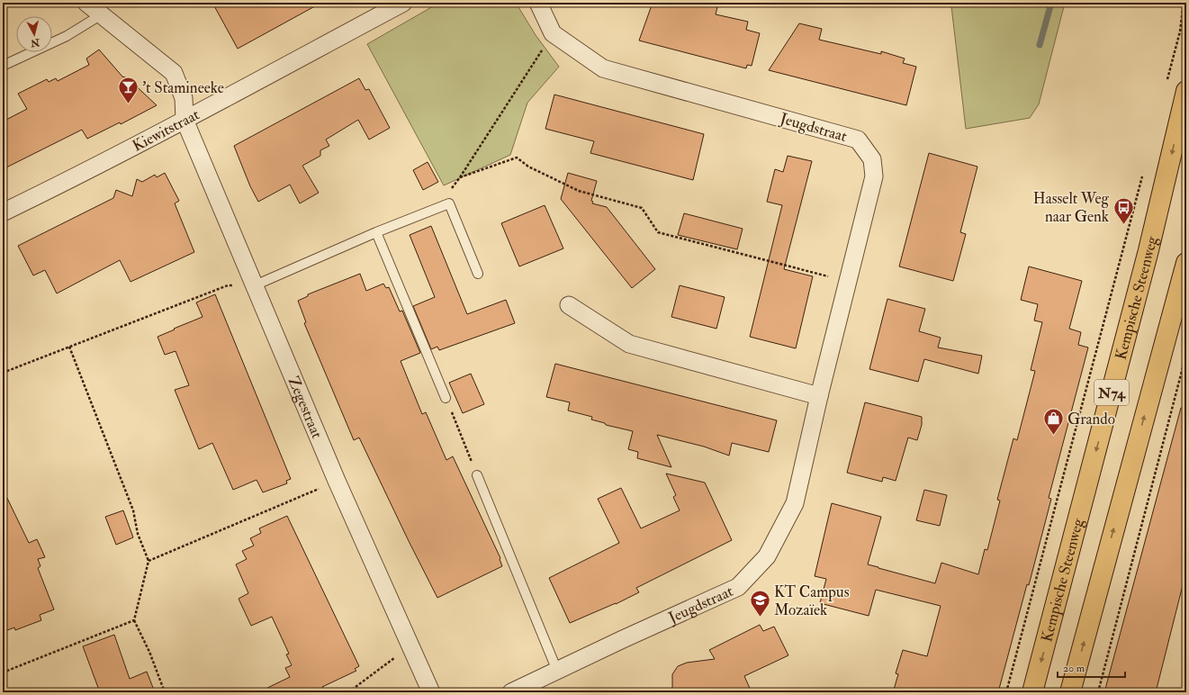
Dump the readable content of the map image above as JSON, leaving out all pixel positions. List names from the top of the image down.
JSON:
{
  "streets": {
    "main road": ["Kempische Steenweg", "N74"],
    "street": ["Jeugdstraat", "Kiewitstraat", "Zegestraat"]
  },
  "crossings": [
    ["Kiewitstraat", "Zegestraat"]
  ],
  "places": {
    "bar": ["'t Stamineeke"],
    "bus stop": ["Hasselt Weg naar Genk"],
    "shop": ["Grando"],
    "school or university": ["KT Campus Mozaïek"]
  },
  "scale_bar": "20 m",
  "north": "bottom"
}
